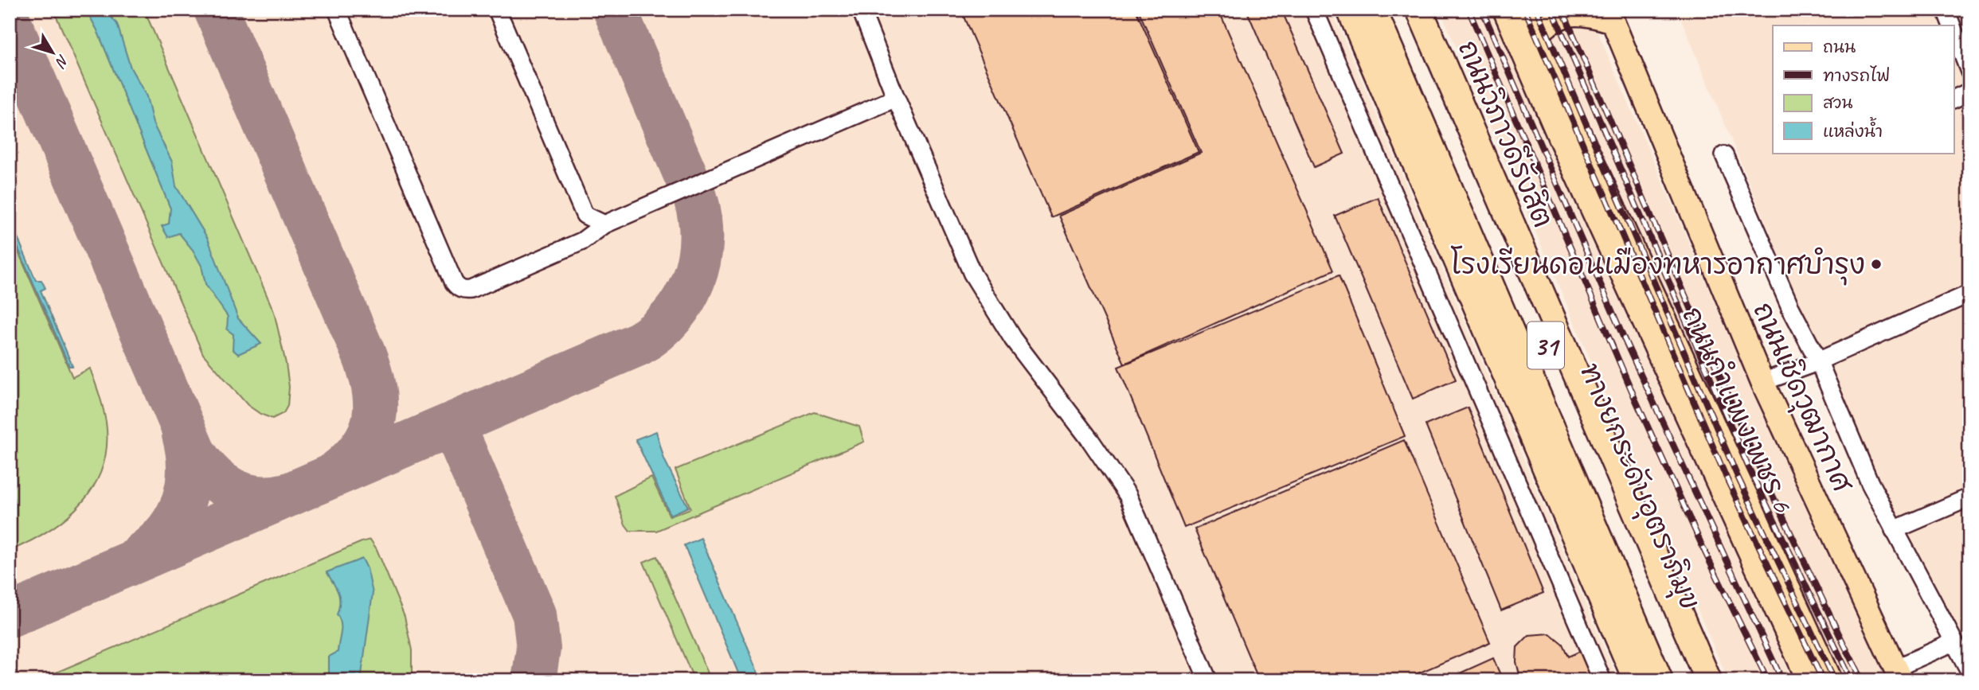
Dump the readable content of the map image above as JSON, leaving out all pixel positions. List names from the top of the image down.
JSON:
{
  "streets": {
    "highway": ["ถนนวิภาวดีรังสิต", "31", "ทางยกระดับอุตราภิมุข"],
    "main road": ["ถนนเชิดวุฒากาศ", "ถนนกำแพงเพชร 6"]
  },
  "places": ["โรงเรียนดอนเมืองทหารอากาศบำรุง"],
  "legend": [
    "ถนน",
    "ทางรถไฟ",
    "สวน",
    "แหล่งน้ำ"
  ],
  "north": "bottom right"
}
